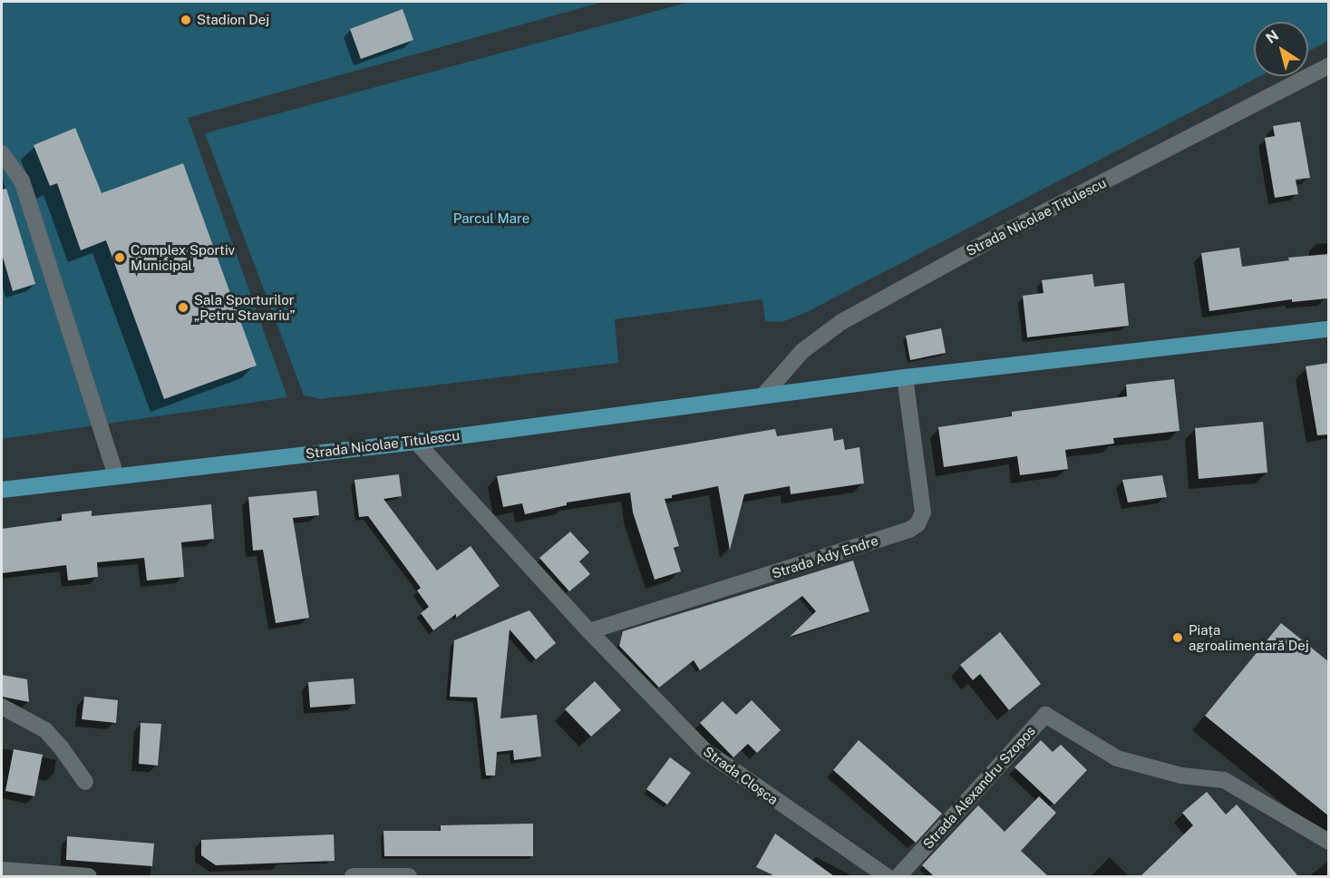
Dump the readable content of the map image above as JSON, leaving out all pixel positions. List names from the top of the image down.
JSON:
{
  "streets": {
    "main road": ["Strada Nicolae Titulescu"],
    "street": ["Strada Ady Endre", "Strada Cloșca", "Strada Alexandru Szopos"]
  },
  "crossings": [
    ["Strada Nicolae Titulescu", "Strada Ady Endre"],
    ["Strada Nicolae Titulescu", "Strada Cloșca"],
    ["Strada Ady Endre", "Strada Cloșca"]
  ],
  "parks": ["Parcul Mare"],
  "places": [
    "Stadion Dej",
    "Complex Sportiv Municipal",
    "Sala Sporturilor „Petru Stavariu”",
    "Piața agroalimentară Dej"
  ],
  "north": "top left"
}
